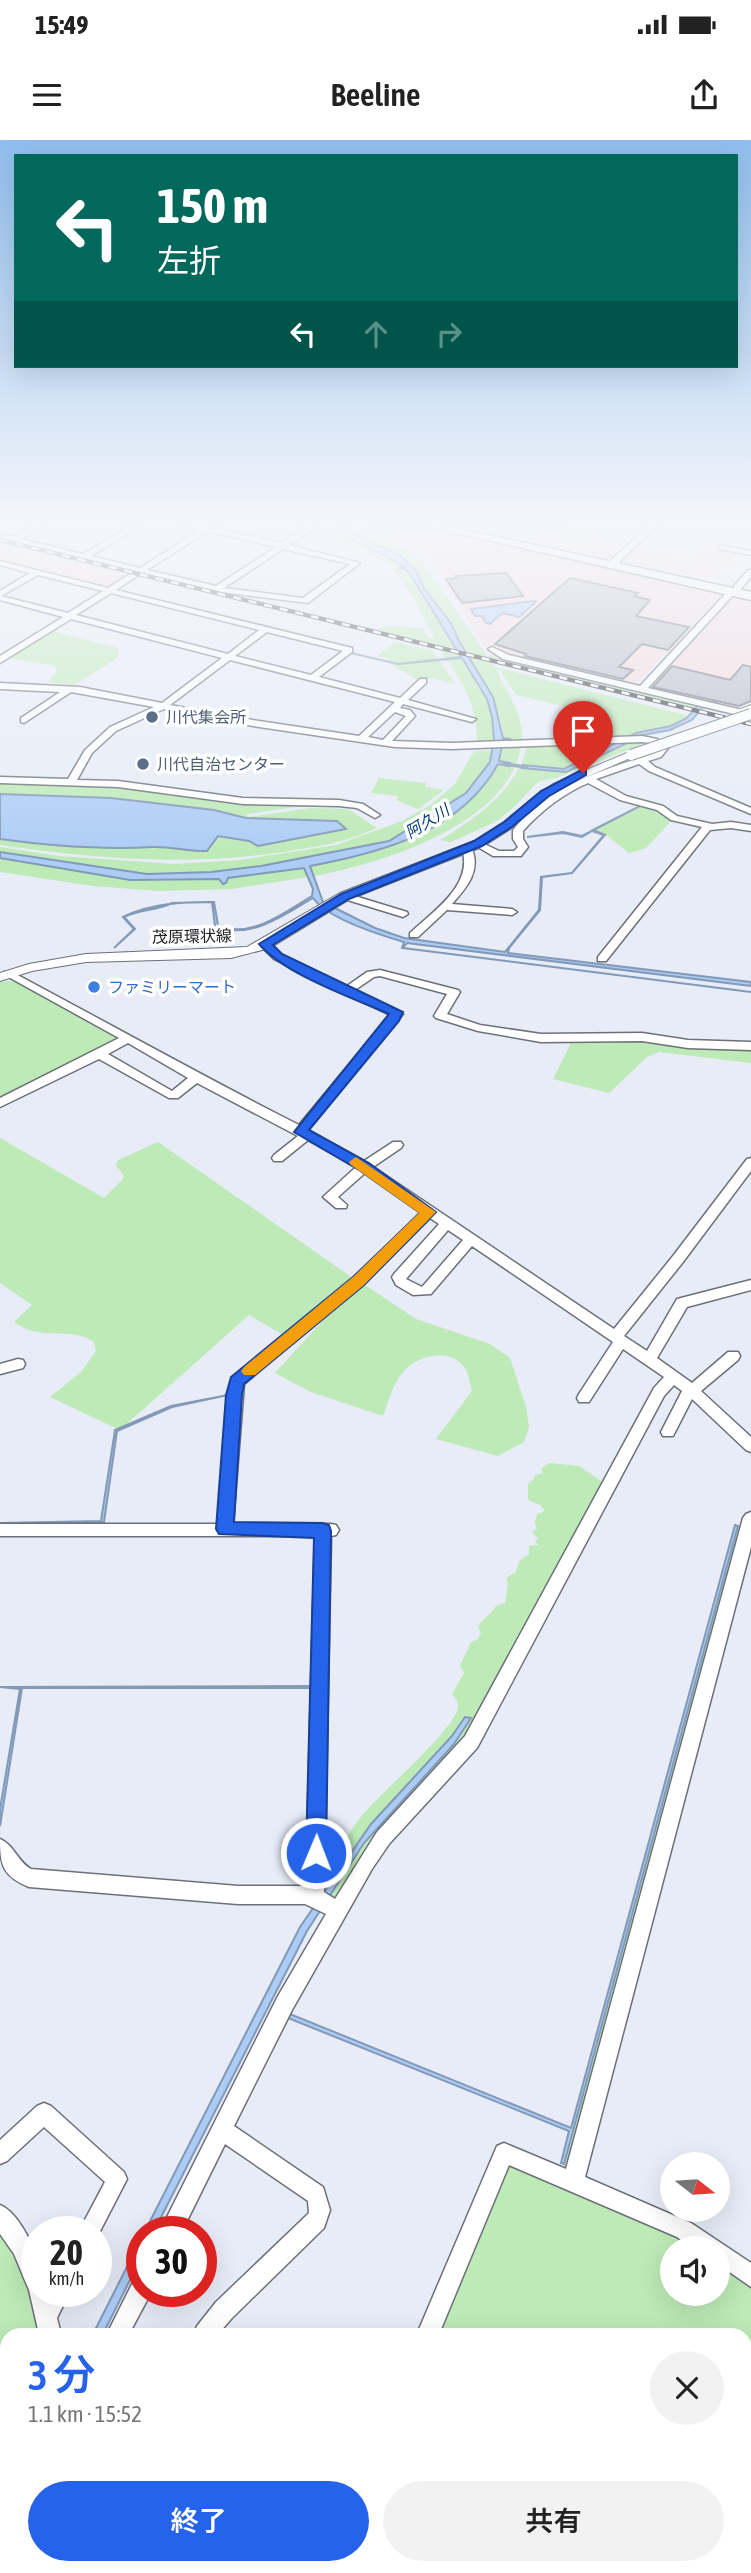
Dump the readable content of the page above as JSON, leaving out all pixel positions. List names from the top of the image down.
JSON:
{
  "streets": {
    "main road": ["茂原環状線"]
  },
  "water": ["阿久川"],
  "places": ["川代集会所", "川代自治センター", "ファミリーマート"],
  "north": "right",
  "page": {
    "status": "15:49",
    "header": "Beeline",
    "turn": ["150 m", "左折"],
    "speed": "20 km/h",
    "limit": "30",
    "heading": ["3 分", "1.1 km · 15:52"],
    "buttons": ["終了", "共有"]
  }
}
